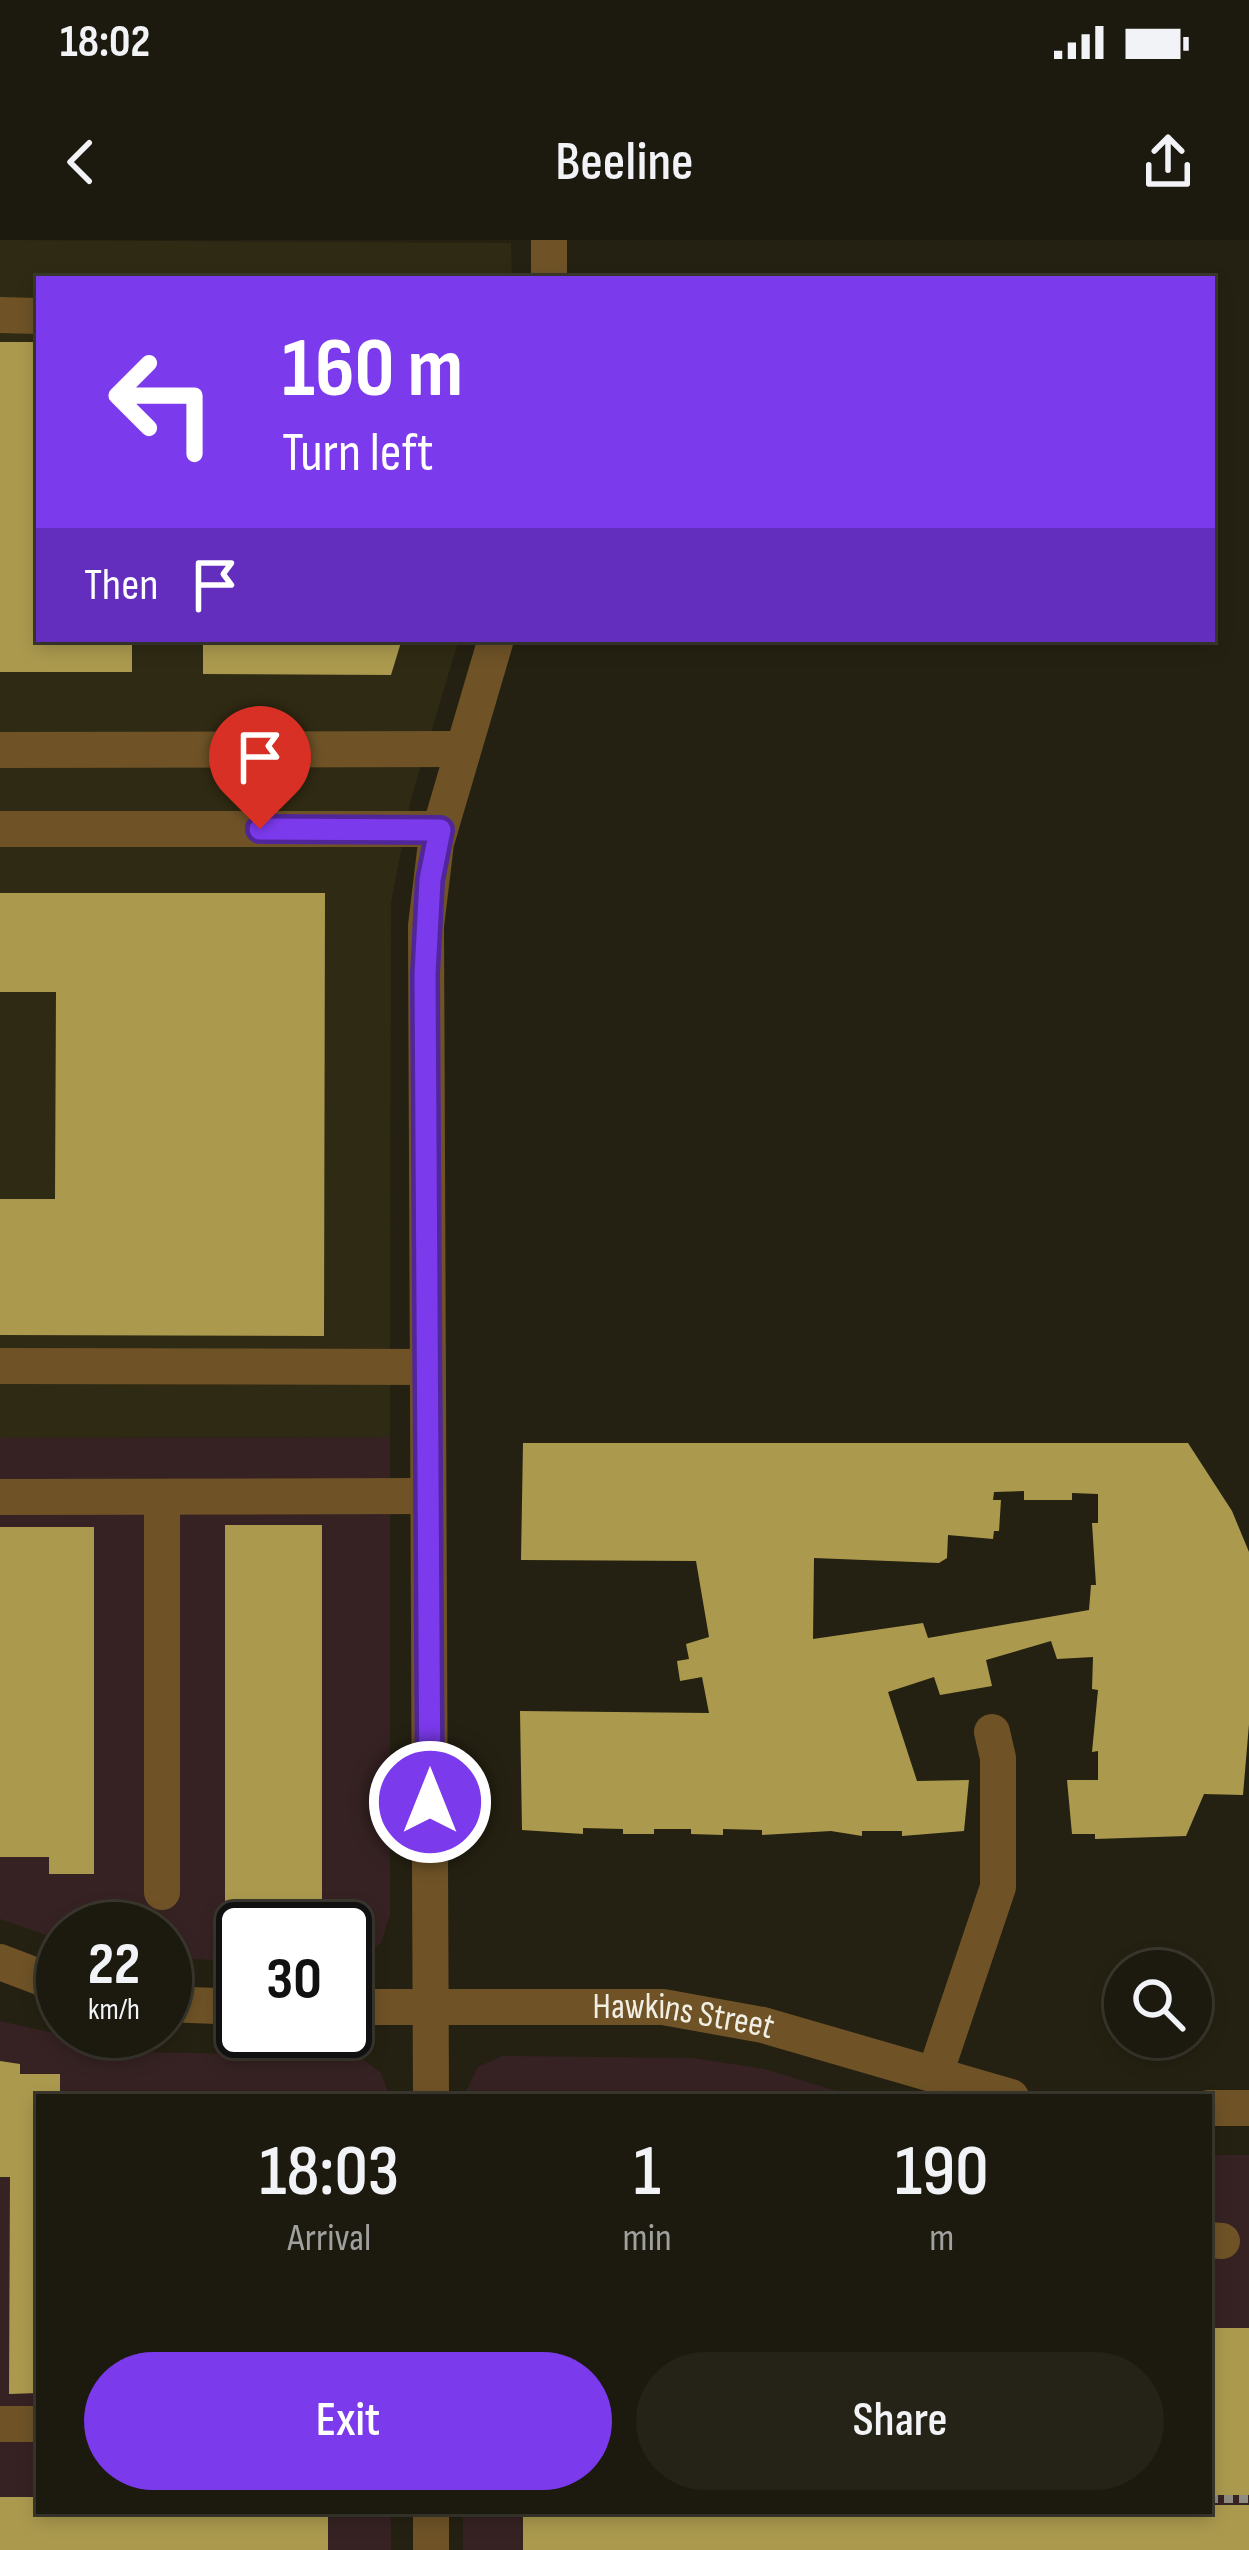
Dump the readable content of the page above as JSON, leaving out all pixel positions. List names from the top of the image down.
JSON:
{
  "streets": {
    "street": ["Hawkins Street"]
  },
  "page": {
    "status": "18:02",
    "header": "Beeline",
    "turn": ["160 m", "Turn left"],
    "then": "Then",
    "speed": "22 km/h",
    "limit": "30",
    "eta": [
      "18:03",
      "Arrival",
      "1",
      "min",
      "190",
      "m"
    ],
    "buttons": ["Exit", "Share"]
  }
}
